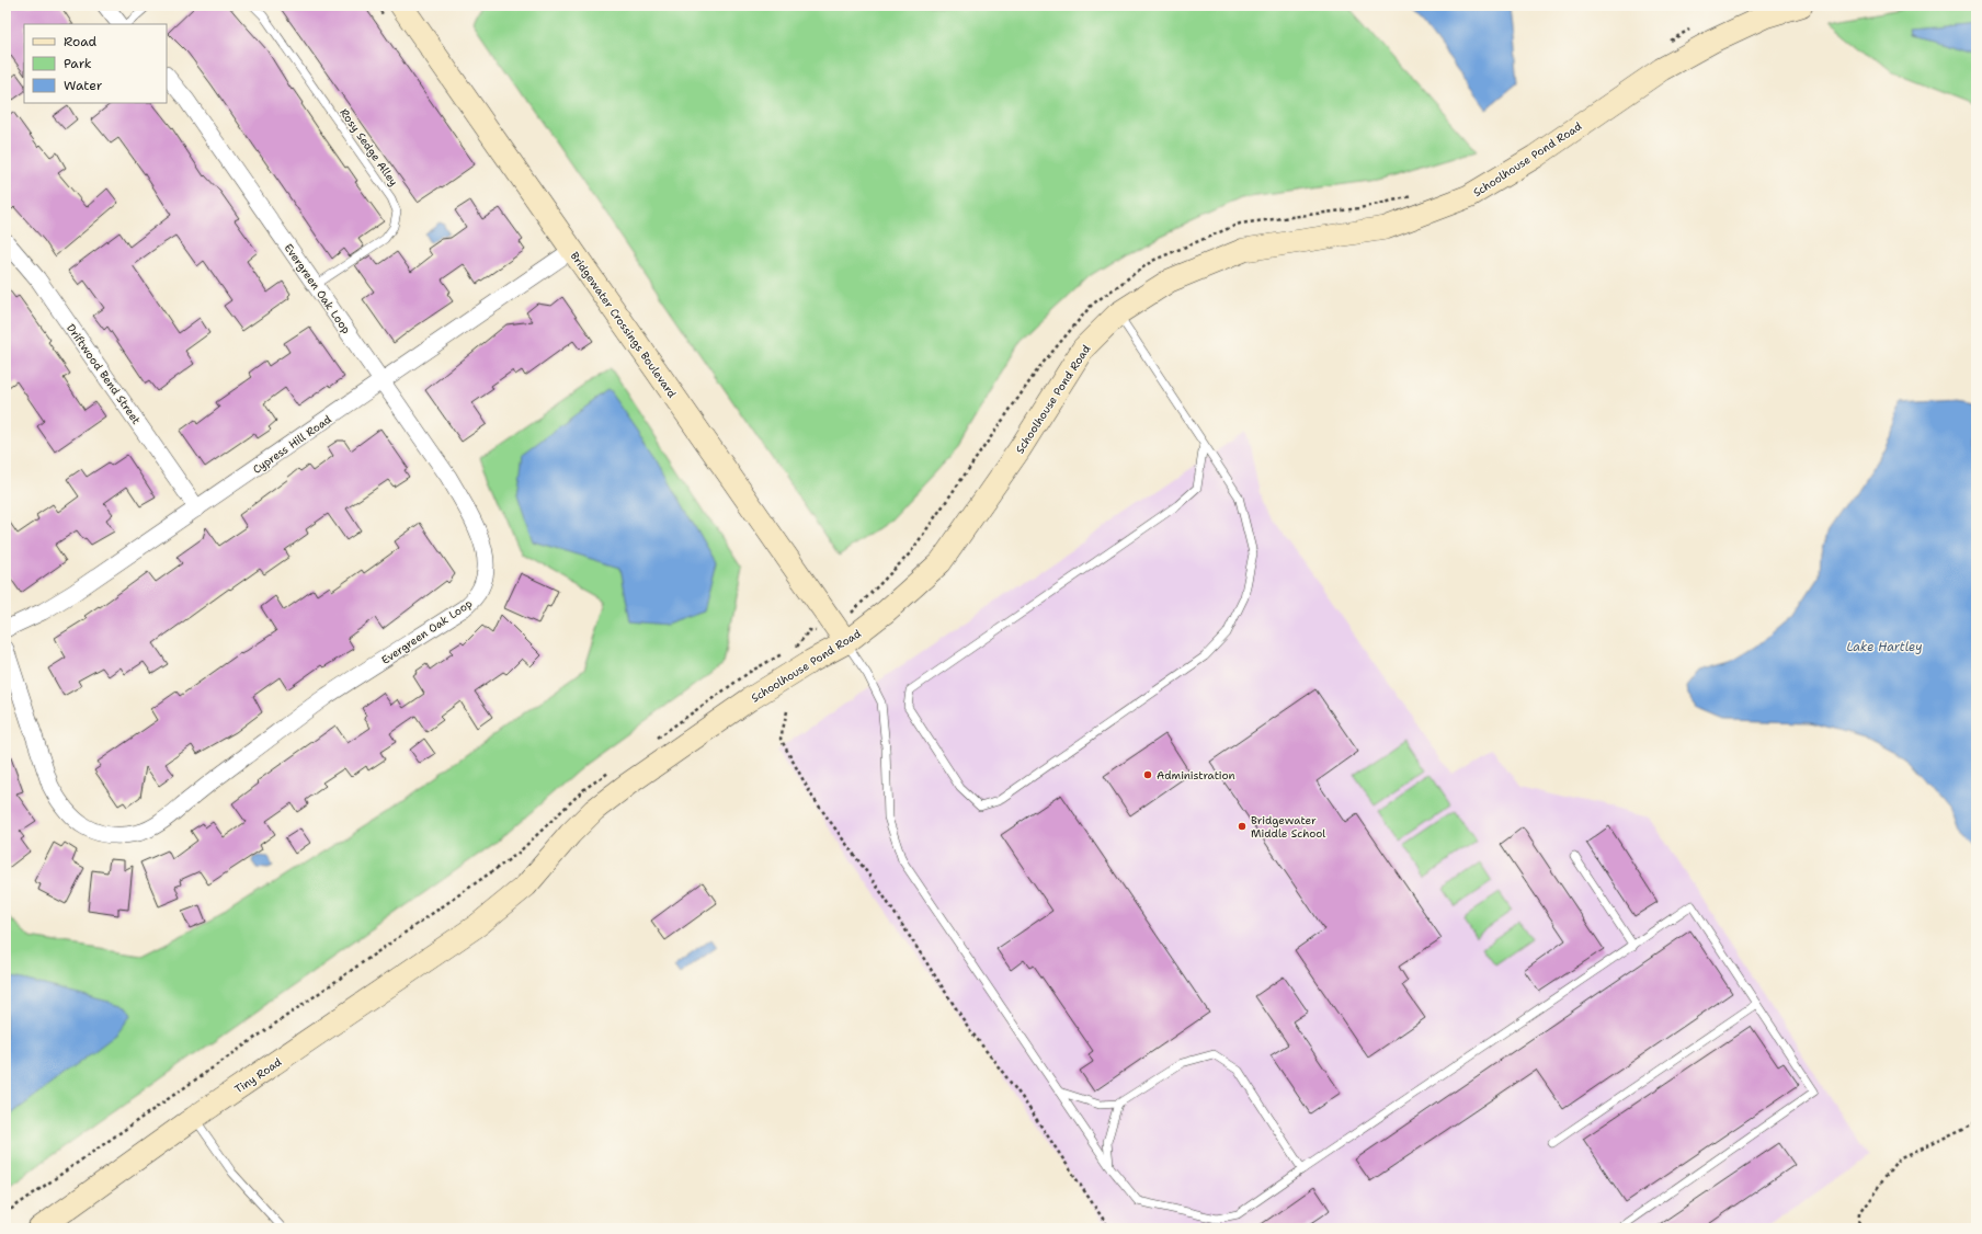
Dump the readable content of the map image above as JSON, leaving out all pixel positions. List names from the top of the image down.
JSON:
{
  "streets": {
    "street": [
      "Schoolhouse Pond Road",
      "Evergreen Oak Loop",
      "Bridgewater Crossings Boulevard",
      "Driftwood Bend Street",
      "Cypress Hill Road",
      "Tiny Road"
    ],
    "lane": ["Rosy Sedge Alley"]
  },
  "crossings": [
    ["Rosy Sedge Alley", "Evergreen Oak Loop"],
    ["Schoolhouse Pond Road", "Bridgewater Crossings Boulevard"],
    ["Schoolhouse Pond Road", "Tiny Road"],
    ["Evergreen Oak Loop", "Cypress Hill Road"],
    ["Bridgewater Crossings Boulevard", "Cypress Hill Road"],
    ["Driftwood Bend Street", "Cypress Hill Road"]
  ],
  "water": ["Lake Hartley"],
  "places": ["Administration", "Bridgewater Middle School"],
  "legend": ["Road", "Park", "Water"]
}
